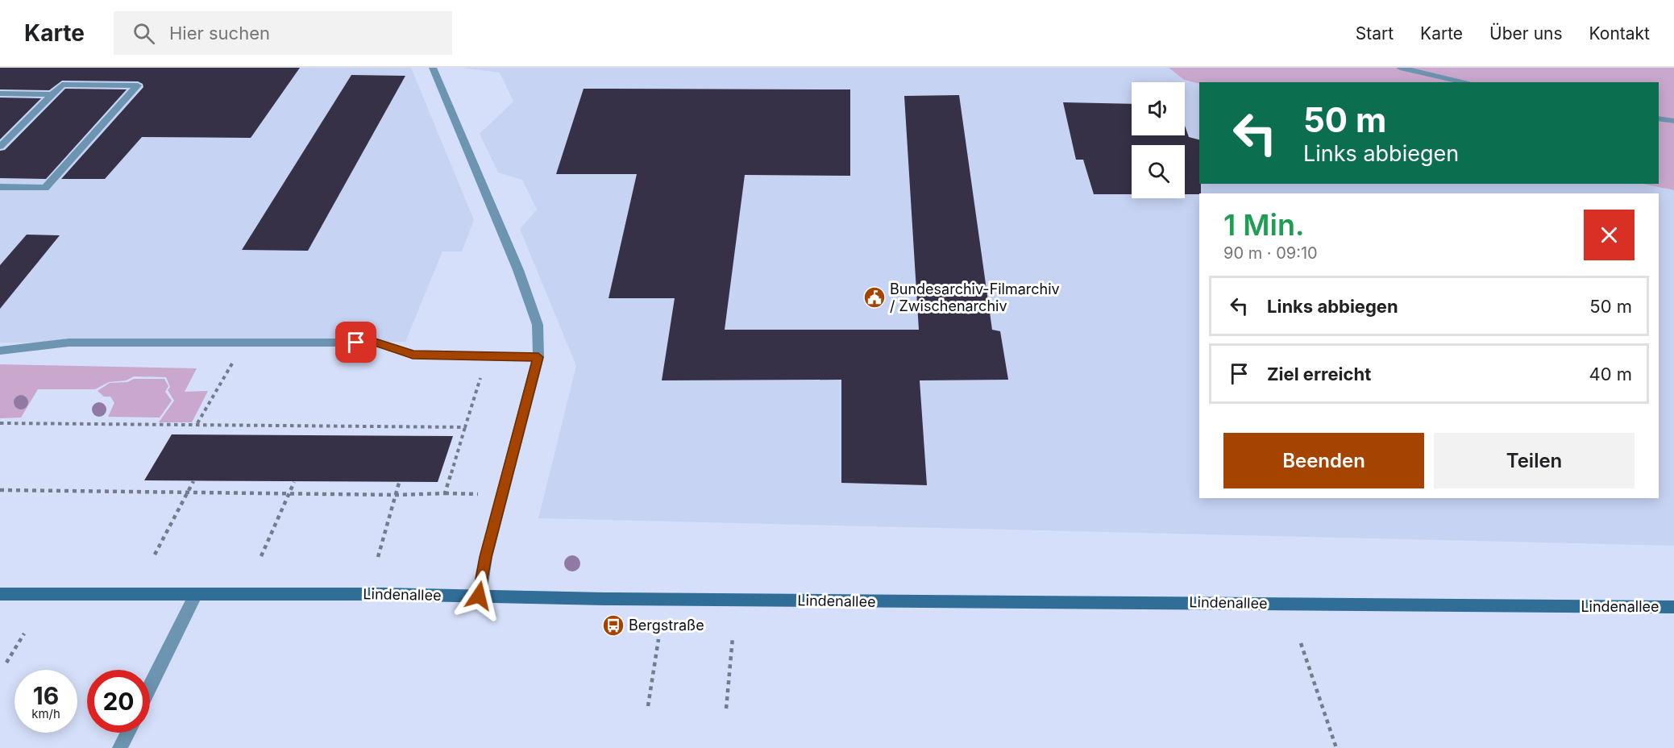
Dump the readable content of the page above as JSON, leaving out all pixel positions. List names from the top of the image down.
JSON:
{
  "streets": {
    "street": ["Lindenallee"]
  },
  "places": {
    "public building": ["Bundesarchiv-Filmarchiv / Zwischenarchiv"],
    "bus stop": ["Bergstraße"]
  },
  "page": {
    "header": "Karte",
    "search": "Hier suchen",
    "nav": [
      "Start",
      "Karte",
      "Über uns",
      "Kontakt"
    ],
    "turn": ["50 m", "Links abbiegen"],
    "heading": ["1 Min.", "90 m · 09:10"],
    "list": [
      {
        "name": "Links abbiegen",
        "value": "50 m"
      },
      {
        "name": "Ziel erreicht",
        "value": "40 m"
      }
    ],
    "buttons": ["Beenden", "Teilen"],
    "speed": "16 km/h",
    "limit": "20"
  }
}
